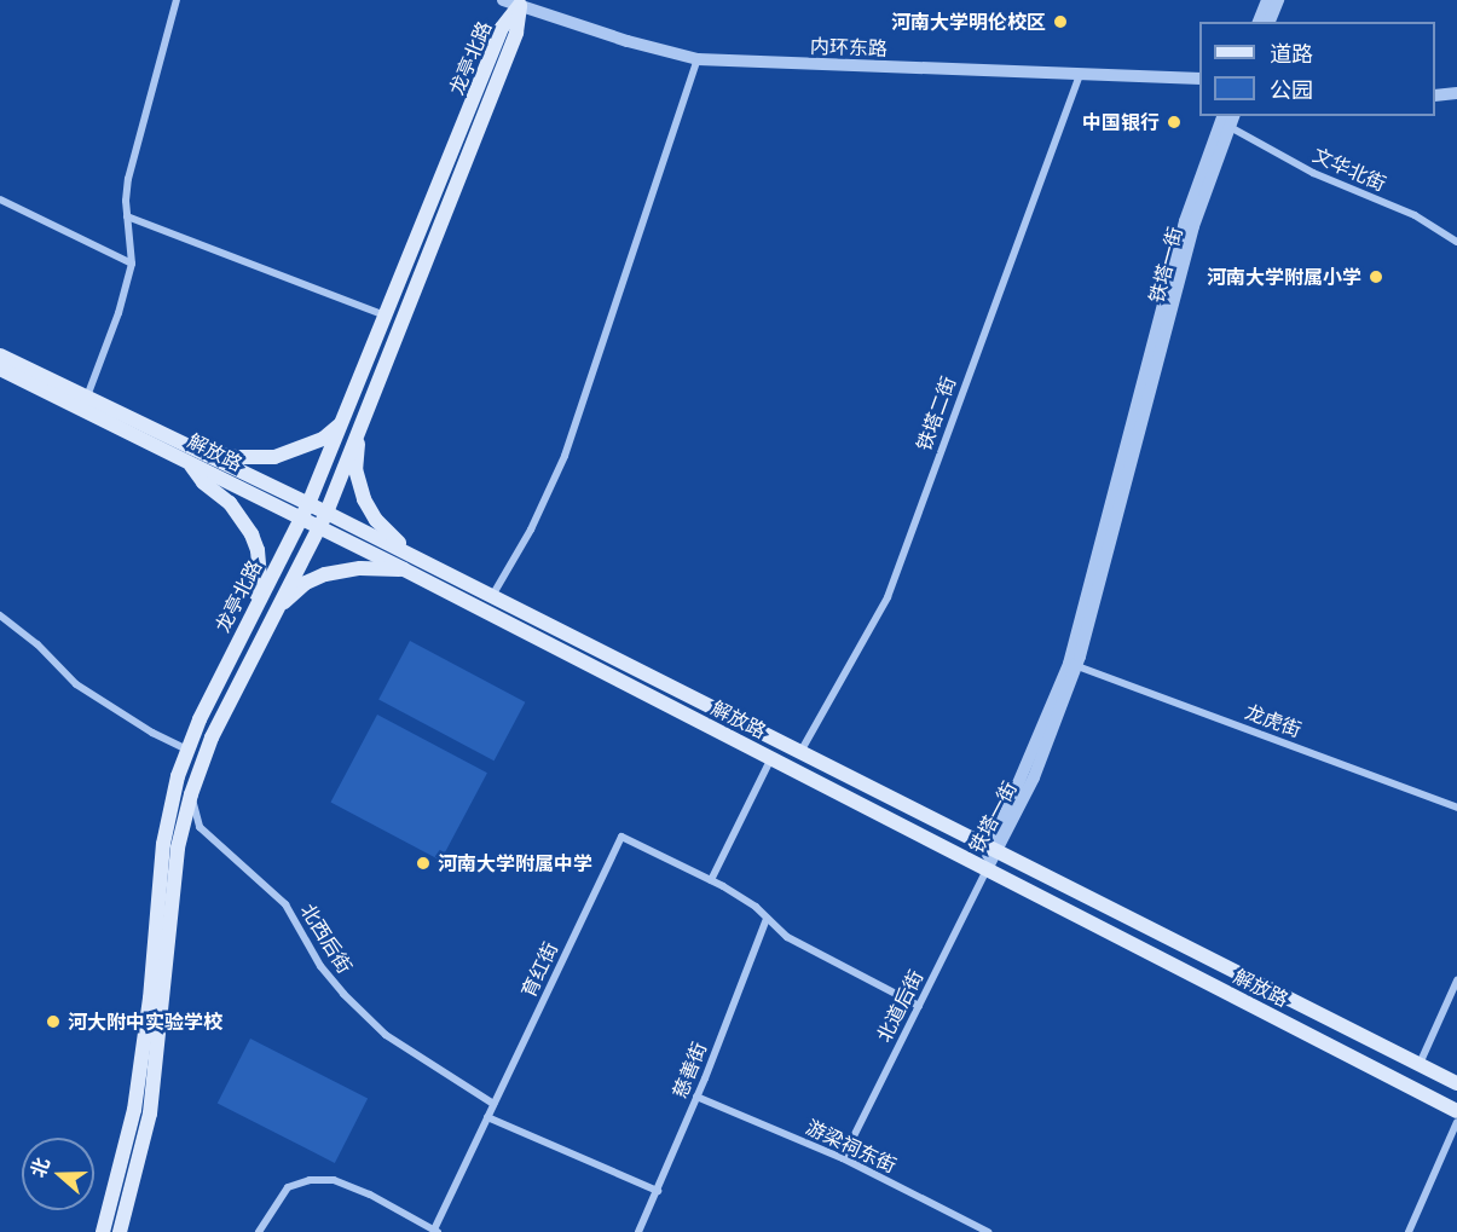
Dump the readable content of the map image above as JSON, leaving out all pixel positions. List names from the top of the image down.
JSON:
{
  "streets": {
    "main road": ["龙亭北路", "解放路"],
    "street": [
      "内环东路",
      "文华北街",
      "铁塔一街",
      "铁塔二街",
      "龙虎街",
      "北西后街",
      "育红街",
      "北道后街",
      "慈善街",
      "游梁祠东街"
    ]
  },
  "crossings": [
    ["内环东路", "龙亭北路"],
    ["内环东路", "铁塔二街"],
    ["龙亭北路", "解放路"],
    ["龙亭北路", "北西后街"],
    ["文华北街", "铁塔一街"],
    ["铁塔一街", "解放路"],
    ["铁塔一街", "龙虎街"],
    ["铁塔一街", "北道后街"],
    ["铁塔二街", "解放路"],
    ["解放路", "北道后街"],
    ["北西后街", "育红街"],
    ["北道后街", "游梁祠东街"],
    ["慈善街", "游梁祠东街"]
  ],
  "places": [
    "河南大学明伦校区",
    "中国银行",
    "河南大学附属小学",
    "河南大学附属中学",
    "河大附中实验学校"
  ],
  "legend": ["道路", "公园"],
  "north": "left"
}
